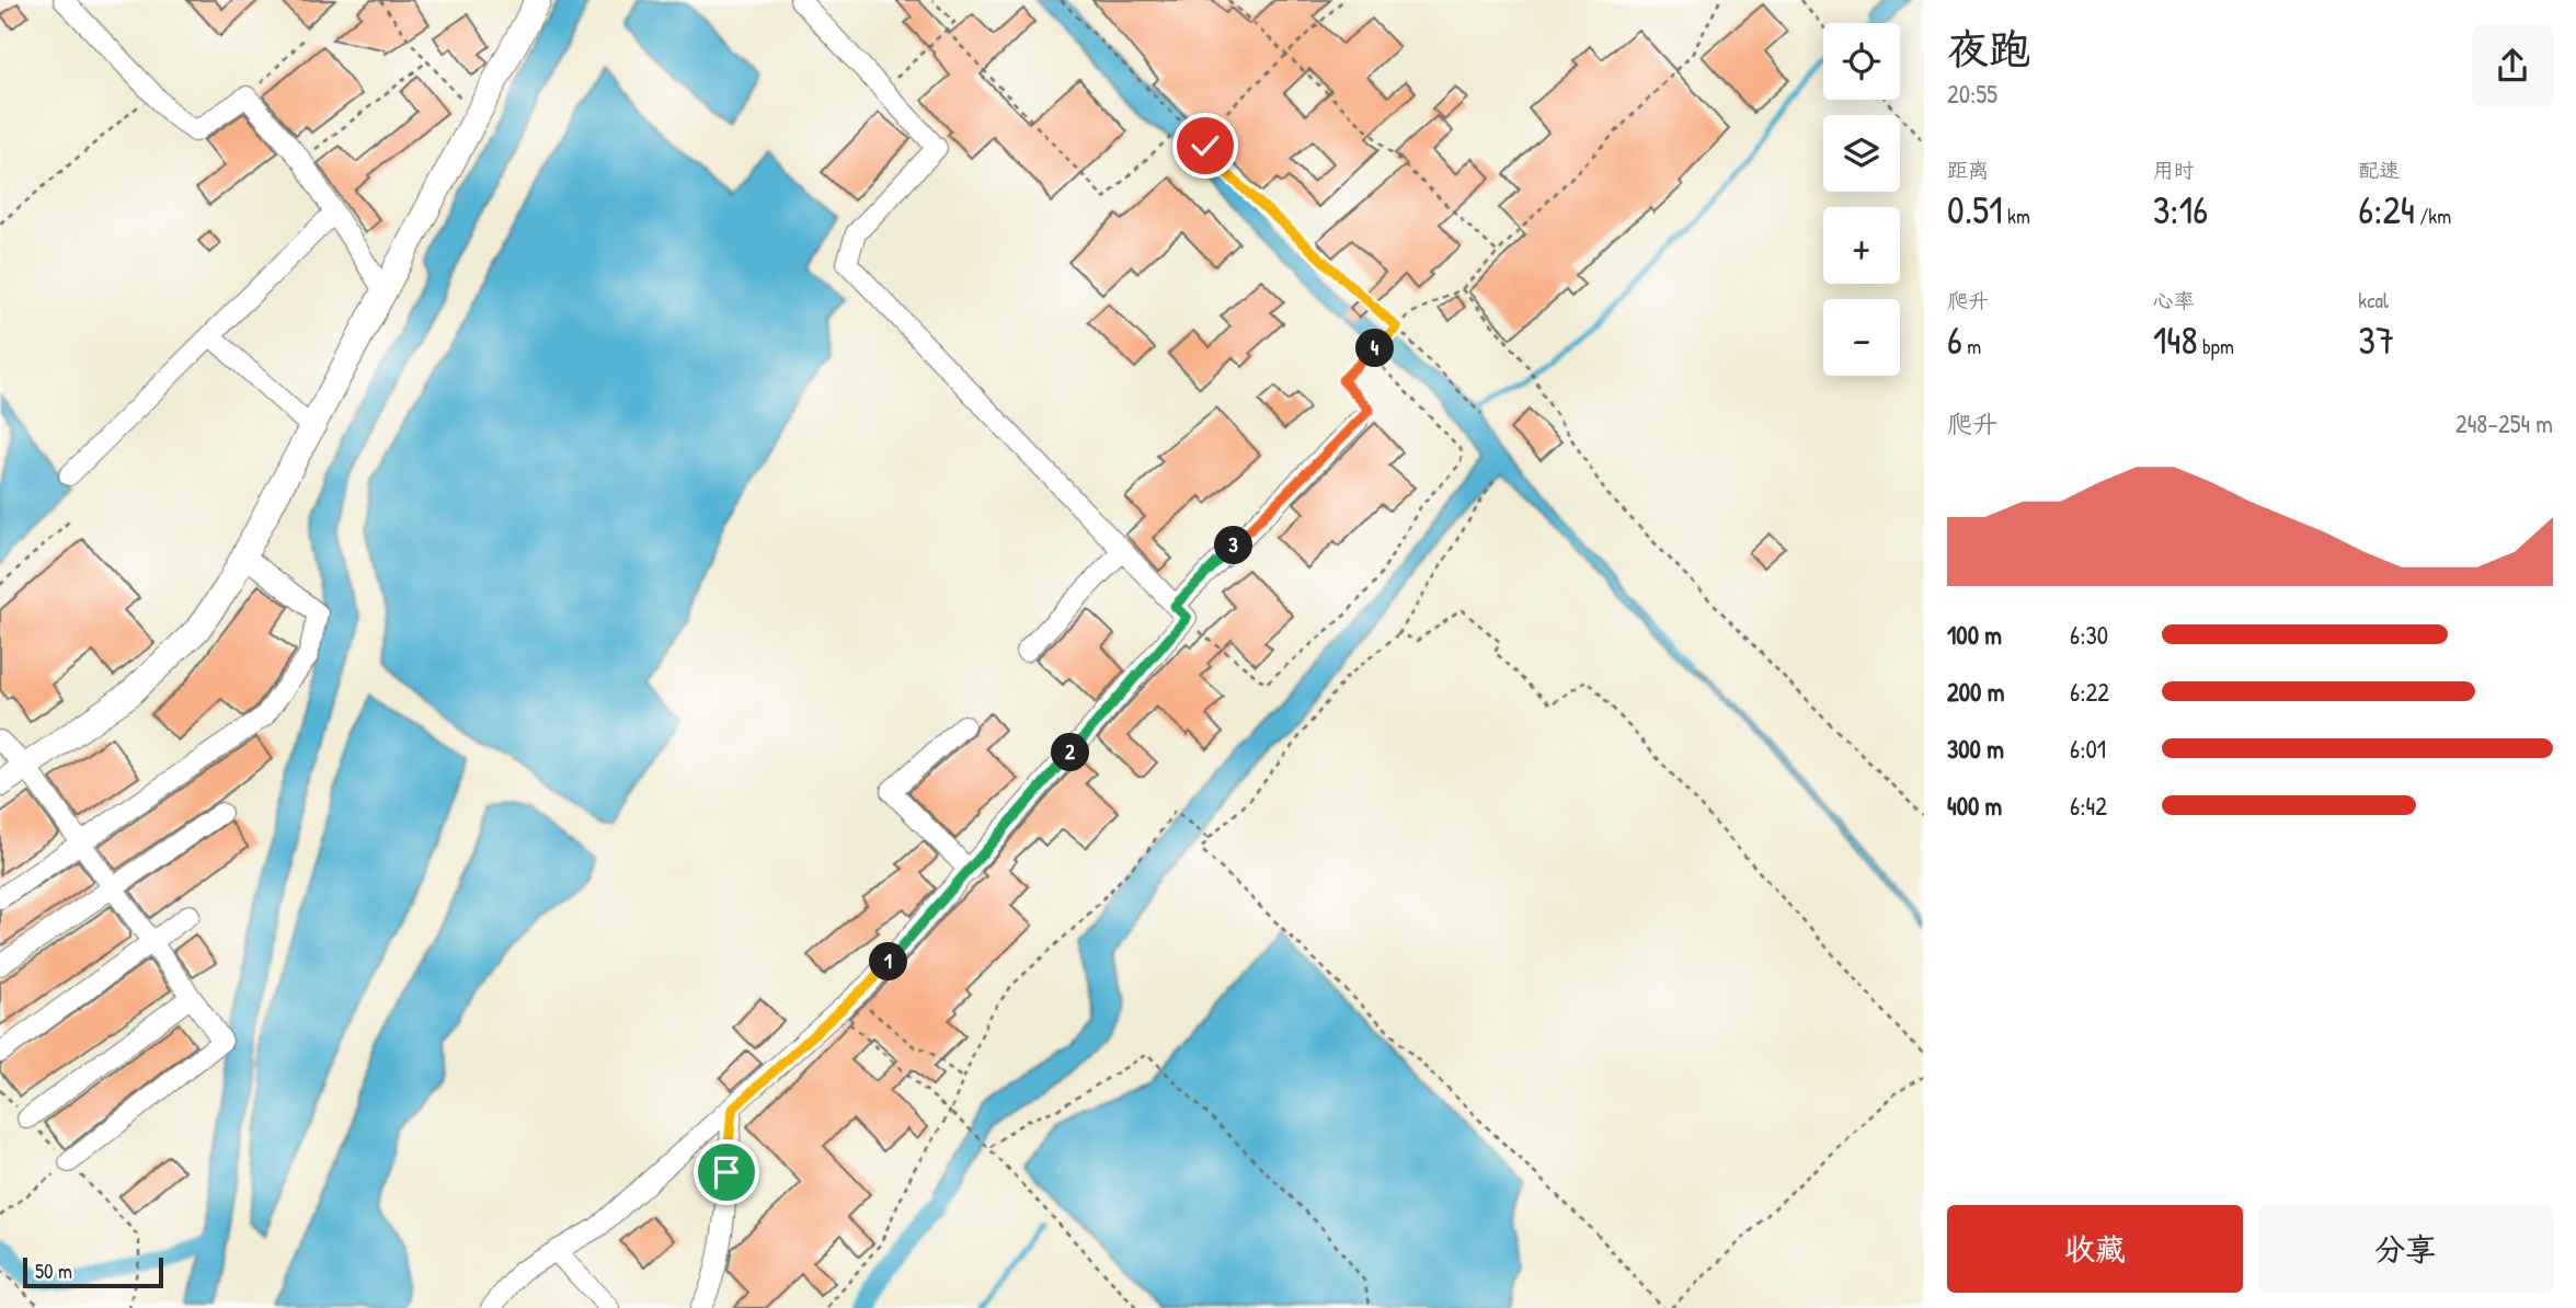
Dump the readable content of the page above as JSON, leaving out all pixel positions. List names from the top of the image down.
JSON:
{
  "scale_bar": "50 m",
  "page": {
    "heading": ["夜跑", "20:55"],
    "map_buttons": ["+", "−"],
    "stats": [
      ["距离", "0.51 km"],
      ["用时", "3:16"],
      ["配速", "6:24 /km"],
      ["爬升", "6 m"],
      ["心率", "148 bpm"],
      ["kcal", "37"]
    ],
    "pins": [
      "4",
      "3",
      "2",
      "1"
    ],
    "chart": ["爬升", "248–254 m"],
    "list": [
      {
        "name": "100 m",
        "note": "6:30"
      },
      {
        "name": "200 m",
        "note": "6:22"
      },
      {
        "name": "300 m",
        "note": "6:01"
      },
      {
        "name": "400 m",
        "note": "6:42"
      }
    ],
    "buttons": ["收藏", "分享"],
    "scale": "50 m"
  }
}
